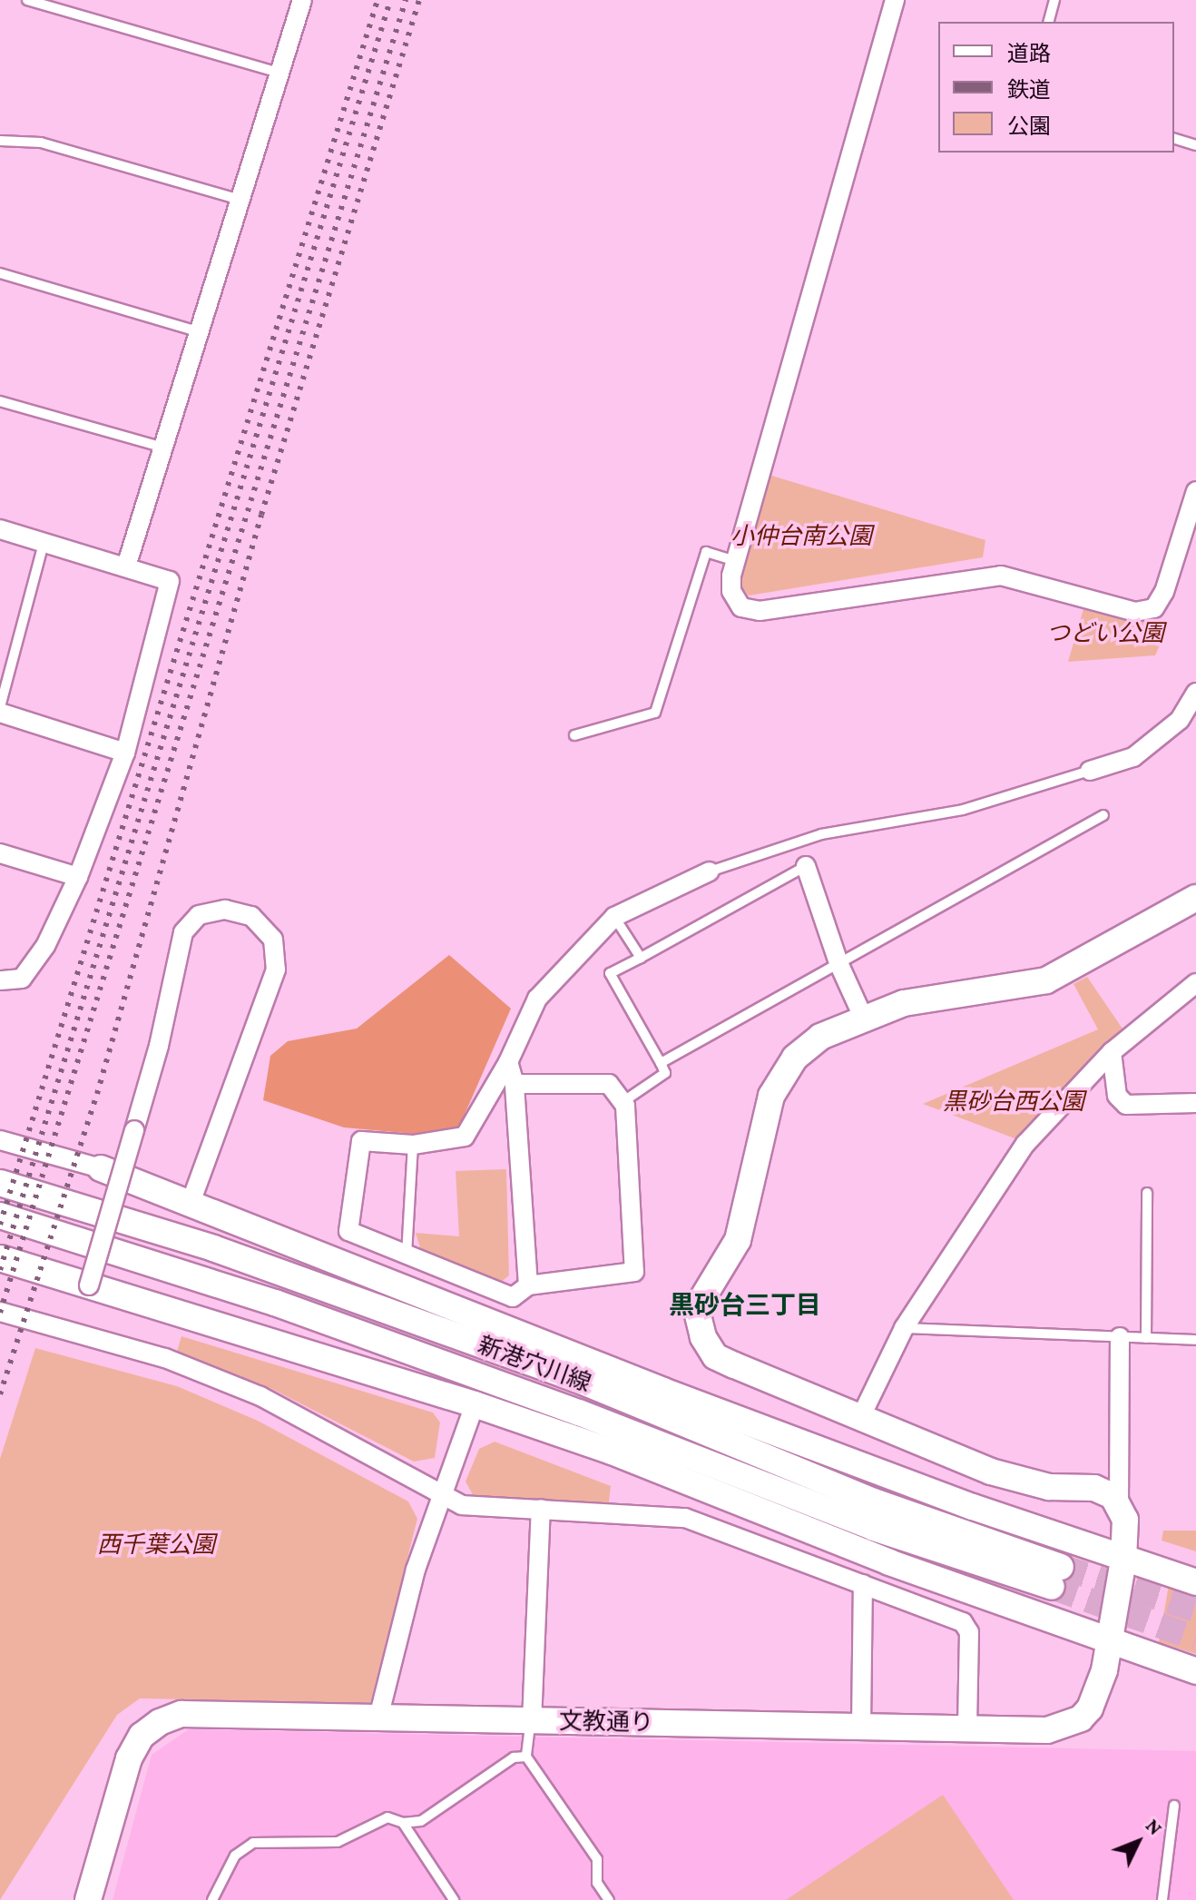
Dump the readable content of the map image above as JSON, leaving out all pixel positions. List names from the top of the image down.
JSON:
{
  "streets": {
    "street": ["新港穴川線", "文教通り"]
  },
  "districts": ["黒砂台三丁目"],
  "parks": [
    "小仲台南公園",
    "つどい公園",
    "黒砂台西公園",
    "西千葉公園"
  ],
  "legend": ["道路", "鉄道", "公園"],
  "north": "top right"
}
